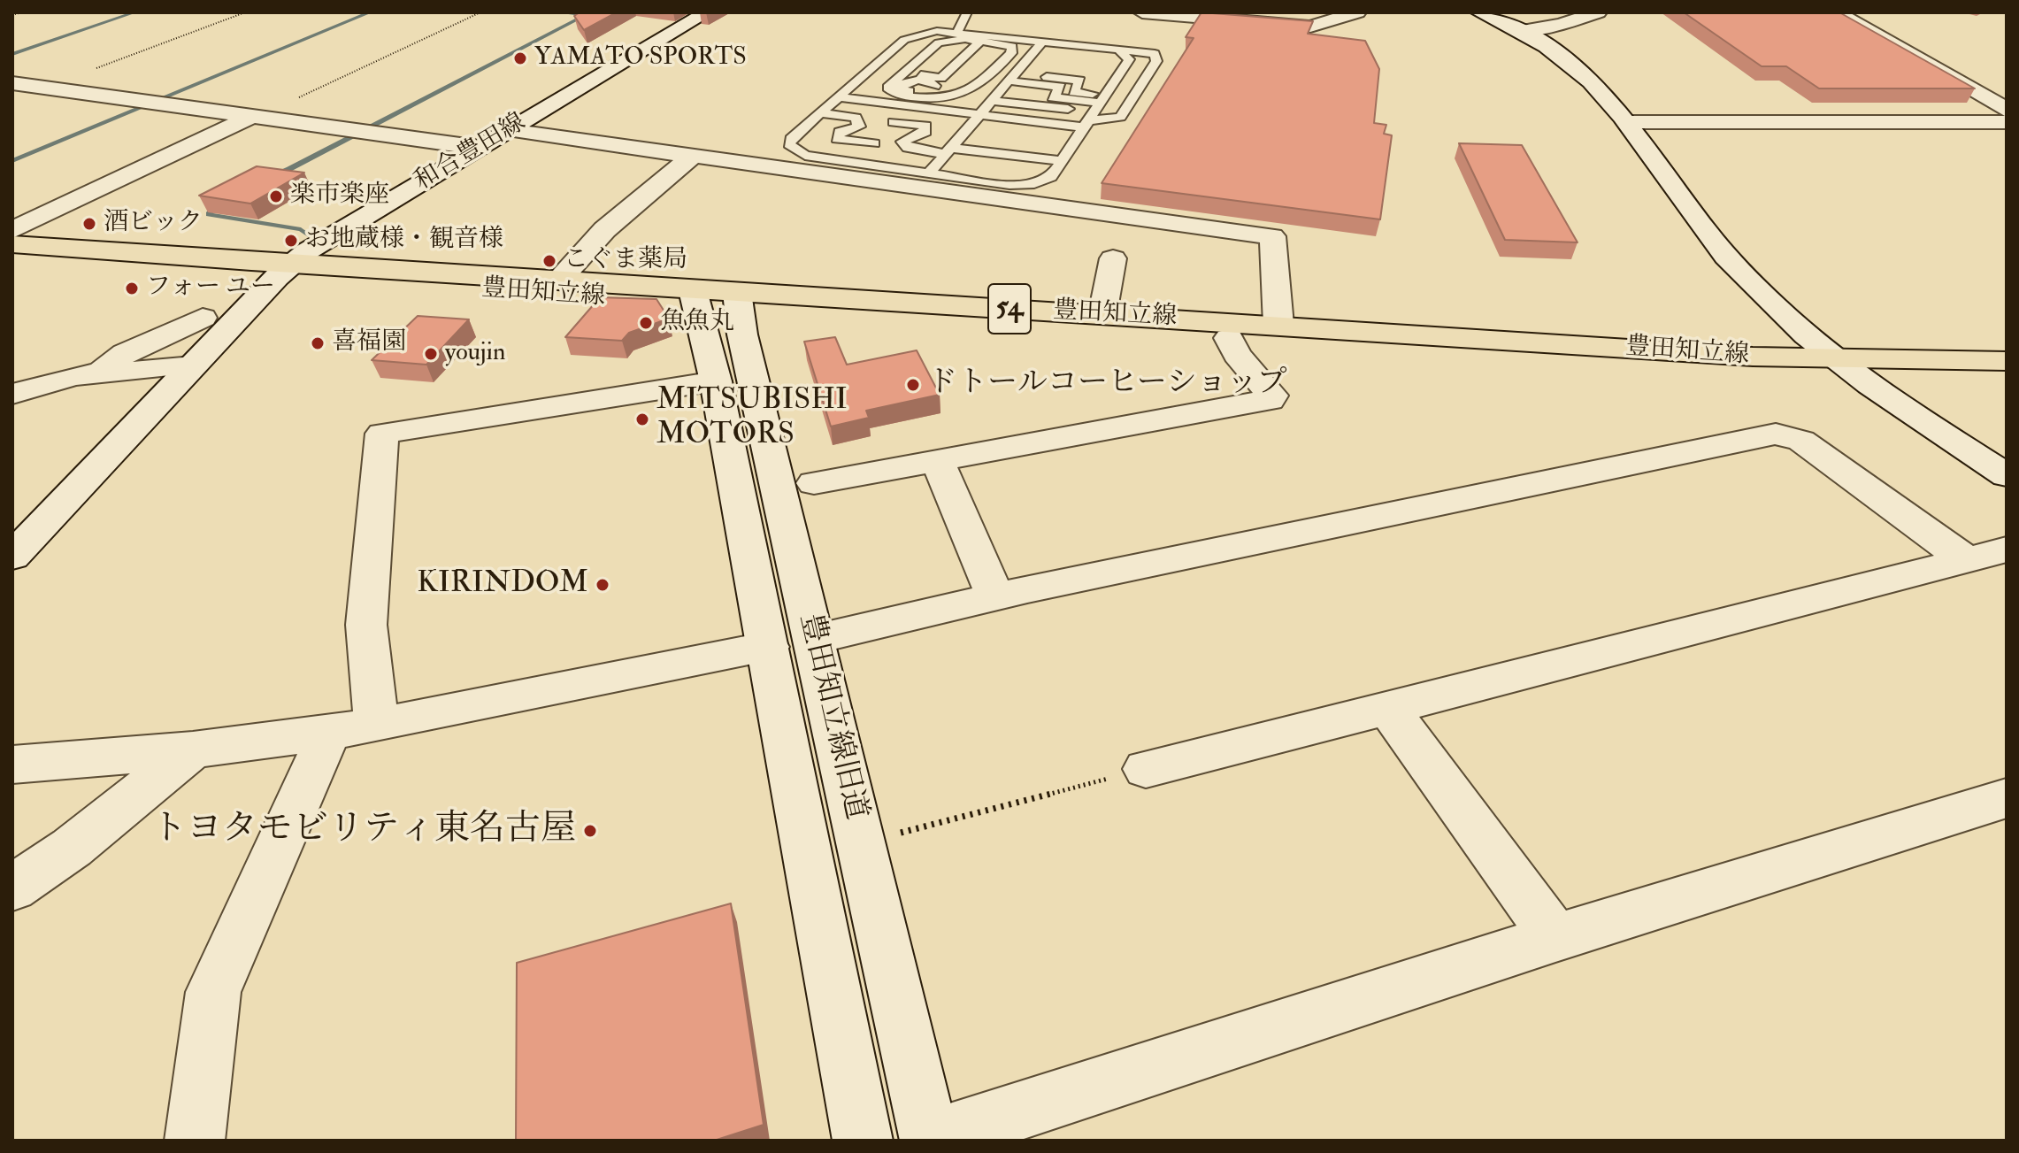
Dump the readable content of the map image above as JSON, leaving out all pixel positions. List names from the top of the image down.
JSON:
{
  "streets": {
    "main road": ["豊田知立線", "54"],
    "street": ["和合豊田線", "豊田知立線旧道"]
  },
  "crossings": [
    ["和合豊田線", "豊田知立線"],
    ["豊田知立線", "豊田知立線旧道"]
  ],
  "places": [
    "YAMATO SPORTS",
    "楽市楽座",
    "酒ビック",
    "お地蔵様・観音様",
    "こぐま薬局",
    "フォー ユー",
    "魚魚丸",
    "喜福園",
    "youjin",
    "ドトールコーヒーショップ",
    "MITSUBISHI MOTORS",
    "KIRINDOM",
    "トヨタモビリティ東名古屋"
  ]
}
